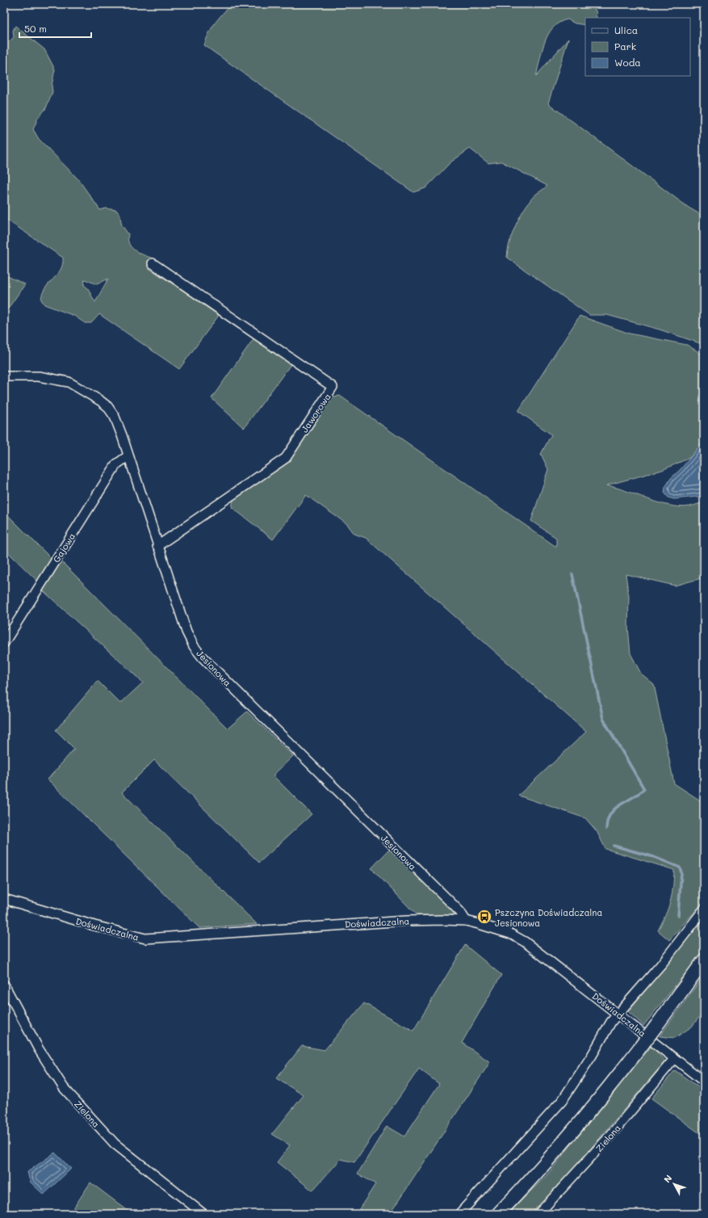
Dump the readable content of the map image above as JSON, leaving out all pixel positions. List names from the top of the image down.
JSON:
{
  "streets": {
    "street": [
      "Jaworowa",
      "Gajowa",
      "Jesionowa",
      "Doświadczalna",
      "Zielona"
    ]
  },
  "crossings": [
    ["Jaworowa", "Jesionowa"],
    ["Gajowa", "Jesionowa"],
    ["Jesionowa", "Doświadczalna"],
    ["Doświadczalna", "Zielona"]
  ],
  "places": {
    "bus stop": ["Pszczyna Doświadczalna Jesionowa"]
  },
  "legend": ["Ulica", "Park", "Woda"],
  "scale_bar": "50 m",
  "north": "top left"
}
